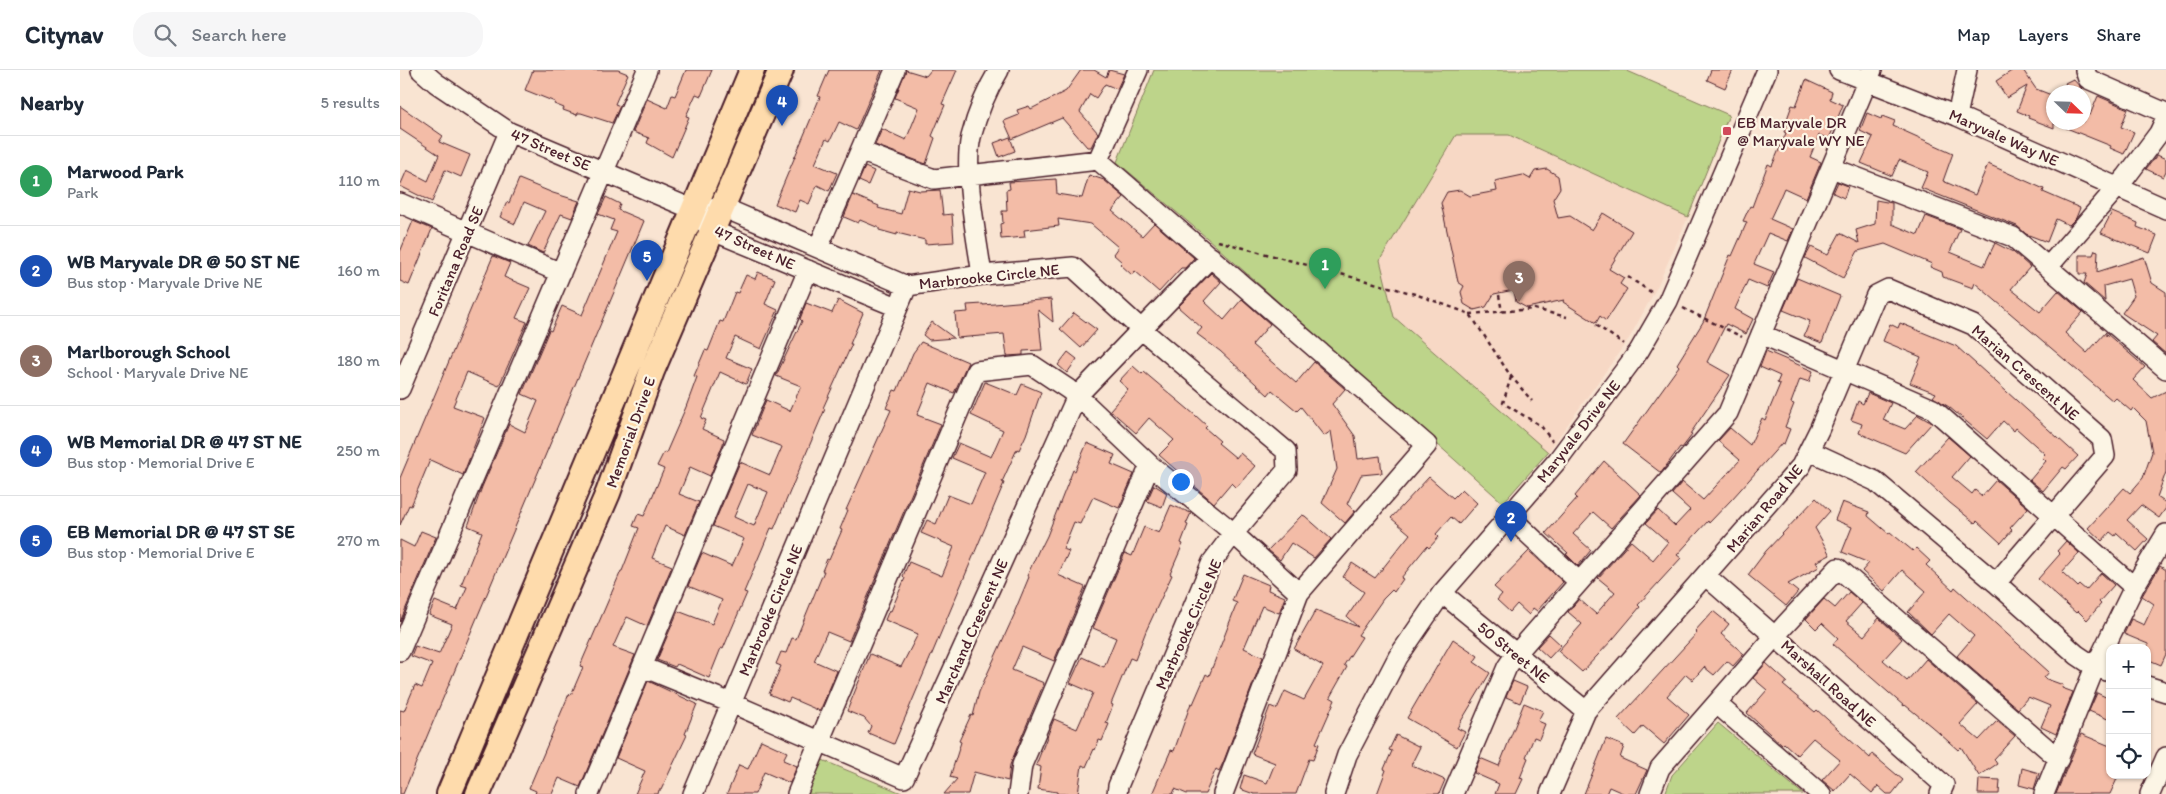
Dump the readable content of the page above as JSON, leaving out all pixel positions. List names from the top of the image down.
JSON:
{
  "streets": {
    "main road": ["Memorial Drive E"],
    "street": [
      "Maryvale Way NE",
      "47 Street SE",
      "47 Street NE",
      "Foritana Road SE",
      "Marbrooke Circle NE",
      "Marian Crescent NE",
      "Maryvale Drive NE",
      "Marian Road NE",
      "Marchand Crescent NE",
      "50 Street NE",
      "Marshall Road NE"
    ]
  },
  "crossings": [
    ["47 Street SE", "47 Street NE"],
    ["47 Street SE", "Foritana Road SE"],
    ["47 Street SE", "Memorial Drive E"],
    ["47 Street NE", "Marbrooke Circle NE"],
    ["47 Street NE", "Memorial Drive E"],
    ["Marbrooke Circle NE", "Marchand Crescent NE"],
    ["Marian Crescent NE", "Marian Road NE"],
    ["Maryvale Drive NE", "50 Street NE"],
    ["Marian Road NE", "50 Street NE"],
    ["Marian Road NE", "Marshall Road NE"]
  ],
  "places": {
    "transit": ["EB Maryvale DR @ Maryvale WY NE"]
  },
  "north": "bottom right",
  "page": {
    "header": "Citynav",
    "search": "Search here",
    "nav": ["Map", "Layers", "Share"],
    "heading": ["Nearby", "5 results"],
    "pins": [
      "4",
      "5",
      "1",
      "3",
      "2"
    ],
    "list": [
      {
        "mark": "1",
        "name": "Marwood Park",
        "note": "Park",
        "value": "110 m"
      },
      {
        "mark": "2",
        "name": "WB Maryvale DR @ 50 ST NE",
        "note": "Bus stop · Maryvale Drive NE",
        "value": "160 m"
      },
      {
        "mark": "3",
        "name": "Marlborough School",
        "note": "School · Maryvale Drive NE",
        "value": "180 m"
      },
      {
        "mark": "4",
        "name": "WB Memorial DR @ 47 ST NE",
        "note": "Bus stop · Memorial Drive E",
        "value": "250 m"
      },
      {
        "mark": "5",
        "name": "EB Memorial DR @ 47 ST SE",
        "note": "Bus stop · Memorial Drive E",
        "value": "270 m"
      }
    ],
    "map_buttons": ["+", "−"]
  }
}
